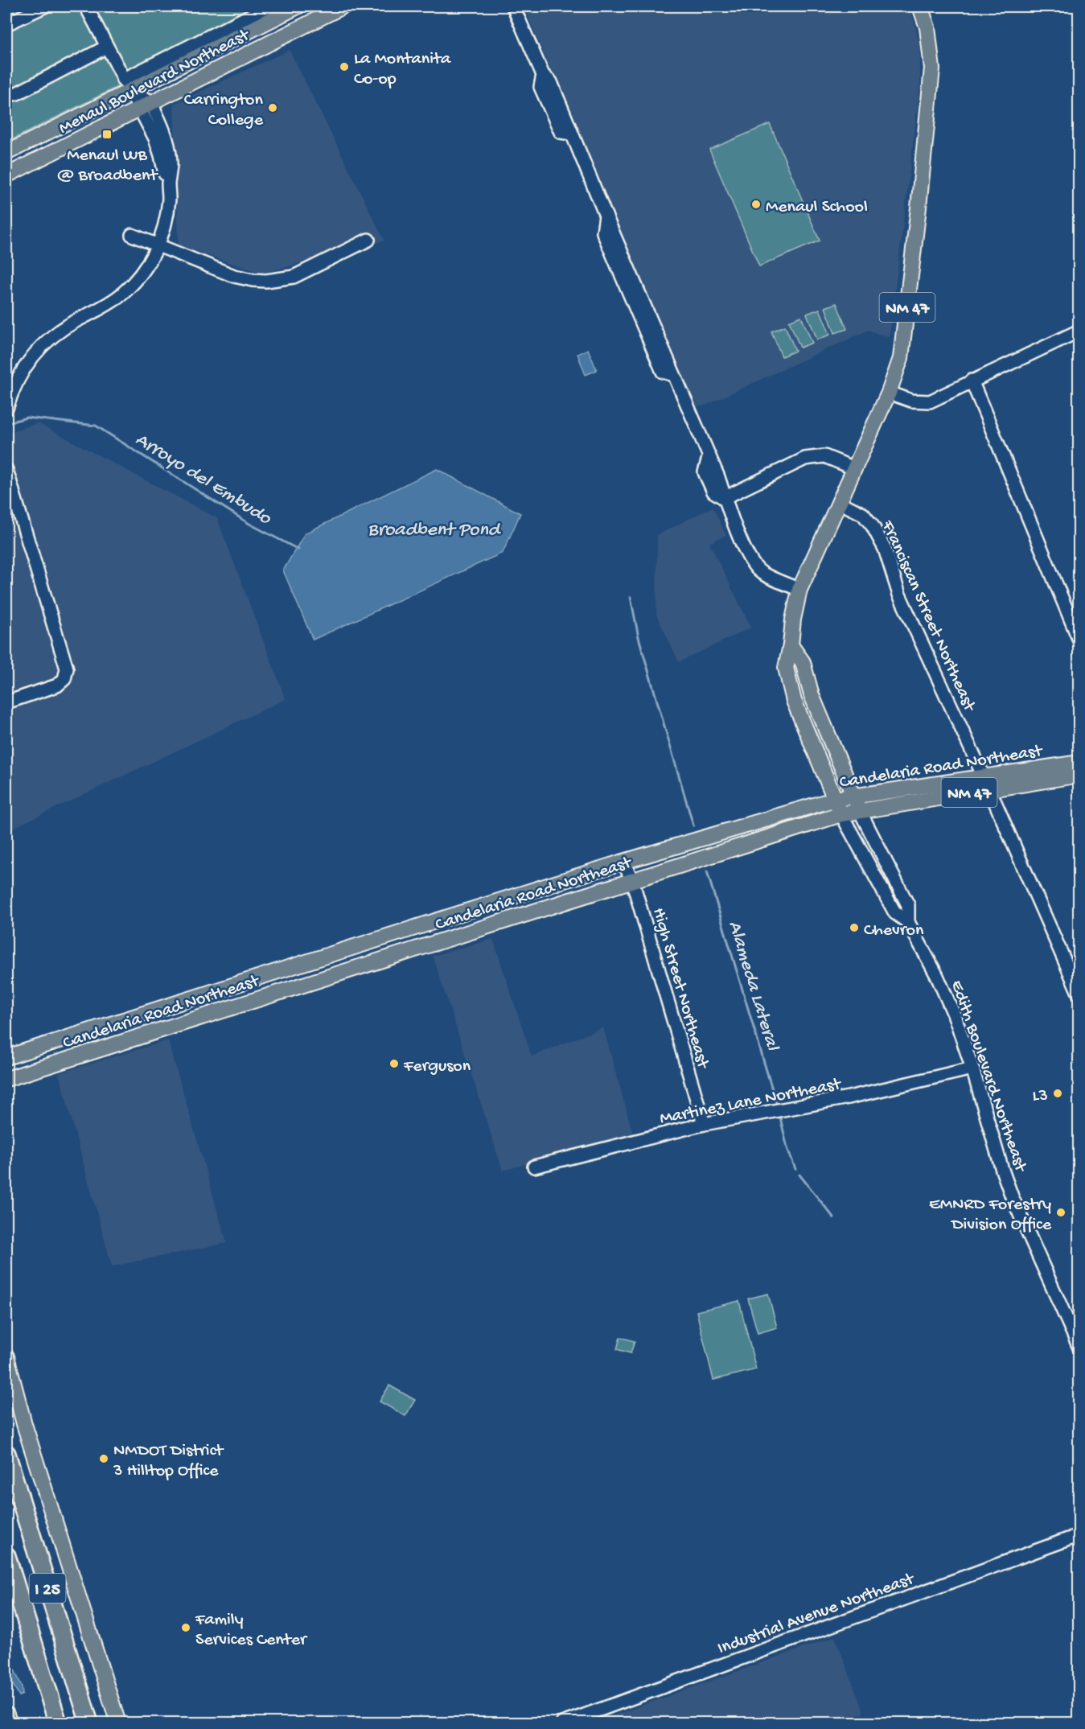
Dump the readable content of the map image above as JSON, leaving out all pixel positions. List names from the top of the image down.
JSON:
{
  "streets": {
    "highway": ["I 25"],
    "main road": [
      "Menaul Boulevard Northeast",
      "NM 47",
      "Candelaria Road Northeast",
      "Edith Boulevard Northeast"
    ],
    "street": [
      "Franciscan Street Northeast",
      "High Street Northeast",
      "Martinez Lane Northeast",
      "Industrial Avenue Northeast"
    ]
  },
  "crossings": [
    ["NM 47", "Franciscan Street Northeast"],
    ["NM 47", "Edith Boulevard Northeast"],
    ["Franciscan Street Northeast", "Candelaria Road Northeast"],
    ["Candelaria Road Northeast", "High Street Northeast"],
    ["Candelaria Road Northeast", "Edith Boulevard Northeast"],
    ["High Street Northeast", "Martinez Lane Northeast"],
    ["Edith Boulevard Northeast", "Martinez Lane Northeast"]
  ],
  "water": ["Arroyo del Embudo", "Broadbent Pond", "Alameda Lateral"],
  "places": {
    "other": [
      "La Montanita Co-op",
      "Carrington College",
      "Menaul School",
      "Chevron",
      "Ferguson",
      "L3",
      "EMNRD Forestry Division Office",
      "NMDOT District 3 Hilltop Office",
      "Family Services Center"
    ],
    "transit": ["Menaul WB @ Broadbent"]
  }
}
